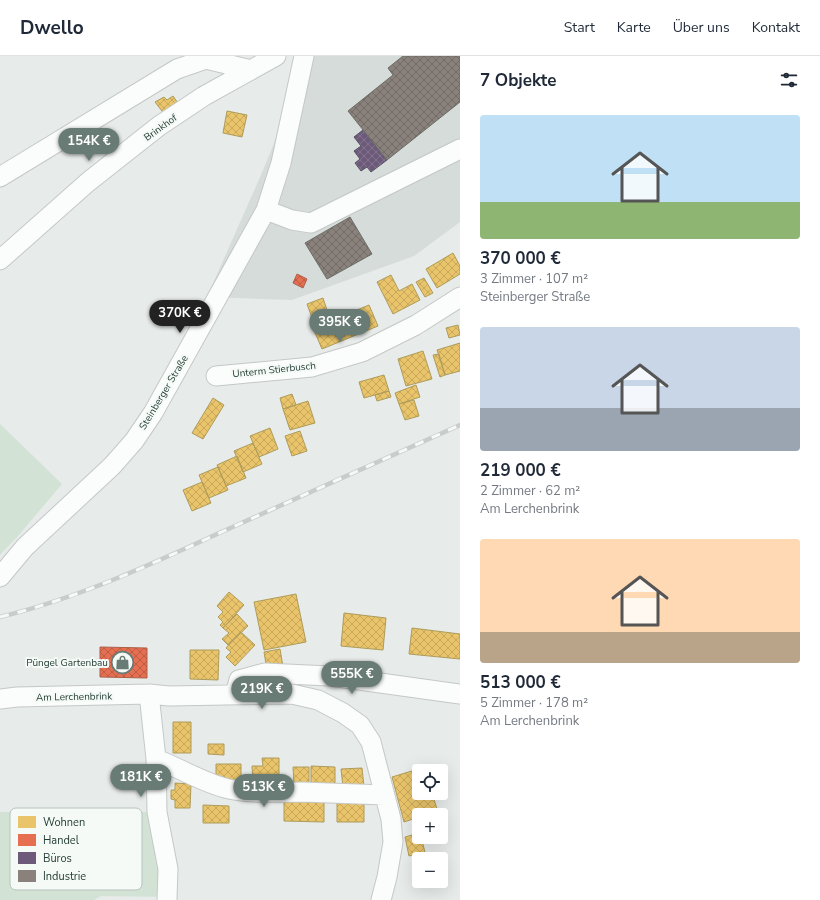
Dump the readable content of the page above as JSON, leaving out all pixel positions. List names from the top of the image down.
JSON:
{
  "streets": {
    "street": [
      "Brinkhof",
      "Unterm Stierbusch",
      "Steinberger Straße",
      "Am Lerchenbrink"
    ]
  },
  "places": {
    "shop": ["Püngel Gartenbau"]
  },
  "legend": [
    "Wohnen",
    "Handel",
    "Büros",
    "Industrie"
  ],
  "page": {
    "header": "Dwello",
    "nav": [
      "Start",
      "Karte",
      "Über uns",
      "Kontakt"
    ],
    "heading": "7 Objekte",
    "list": [
      {
        "name": "370 000 €",
        "note": "3 Zimmer · 107 m² · Steinberger Straße"
      },
      {
        "name": "219 000 €",
        "note": "2 Zimmer · 62 m² · Am Lerchenbrink"
      },
      {
        "name": "513 000 €",
        "note": "5 Zimmer · 178 m² · Am Lerchenbrink"
      }
    ],
    "price": [
      "154K €",
      "370K €",
      "395K €",
      "555K €",
      "219K €",
      "181K €",
      "513K €"
    ],
    "map_buttons": ["+", "−"]
  }
}
